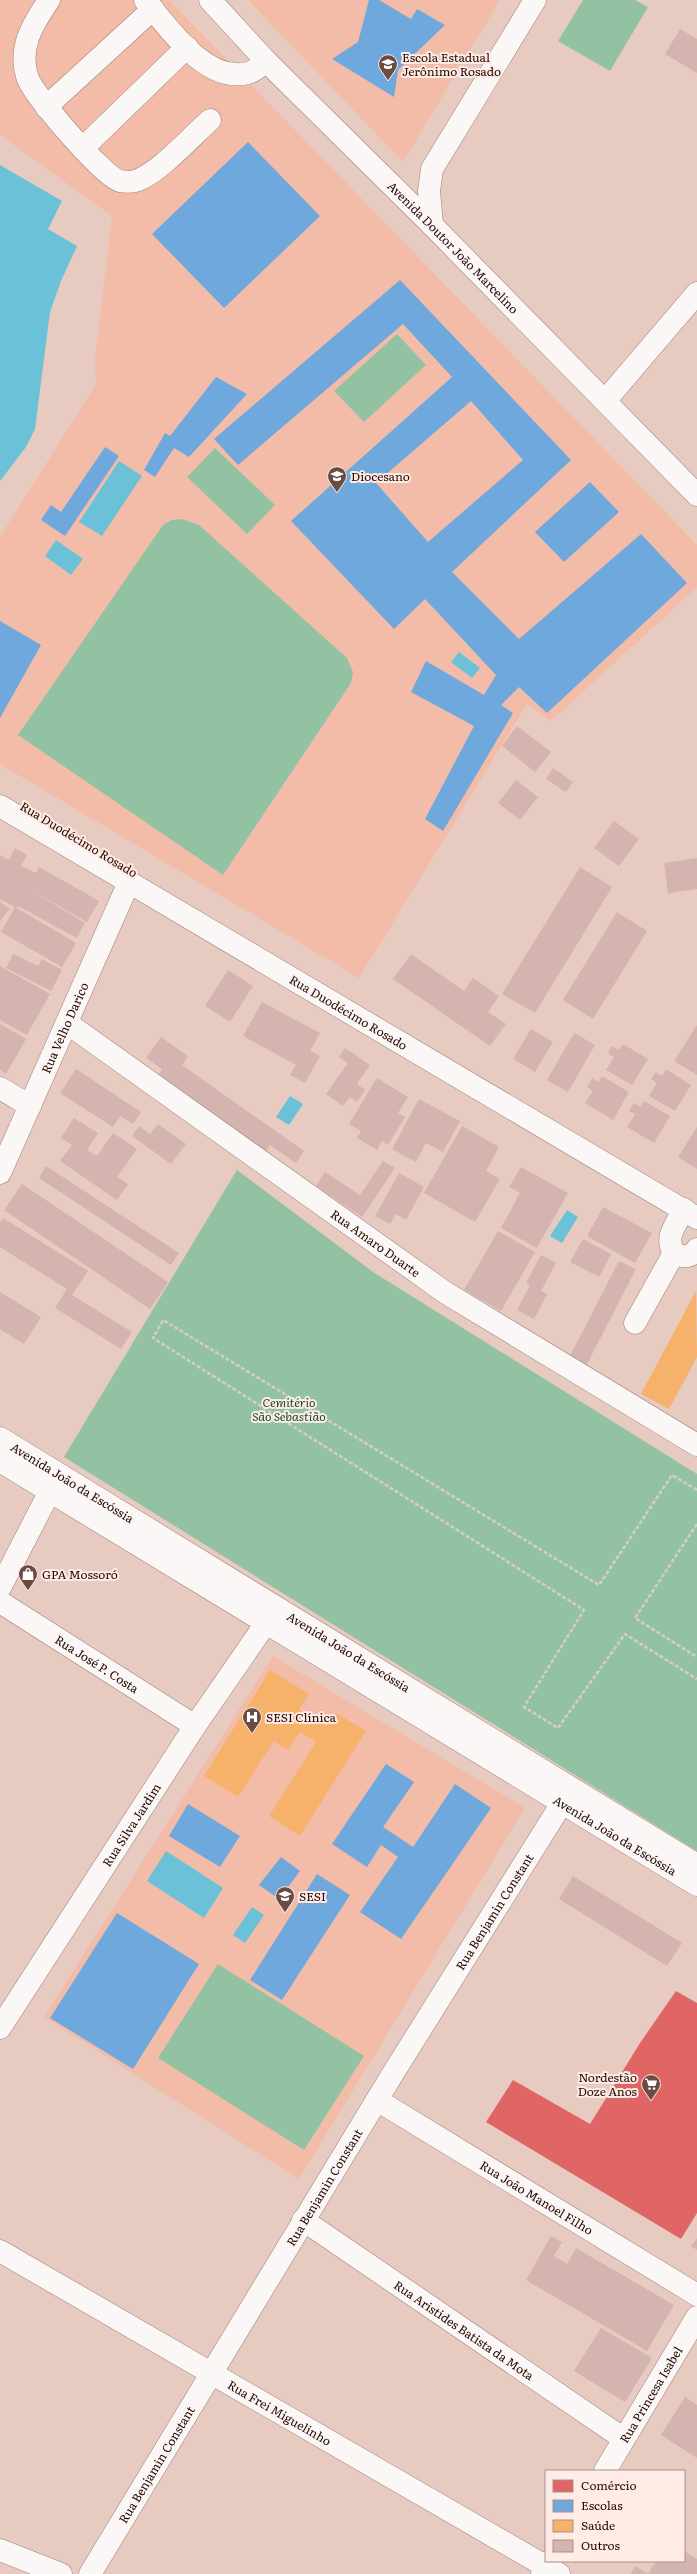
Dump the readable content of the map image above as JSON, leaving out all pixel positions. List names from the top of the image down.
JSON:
{
  "streets": {
    "street": [
      "Avenida Doutor João Marcelino",
      "Rua Duodécimo Rosado",
      "Rua Velho Darico",
      "Rua Amaro Duarte",
      "Avenida João da Escóssia",
      "Rua José P. Costa",
      "Rua Silva Jardim",
      "Rua Benjamin Constant",
      "Rua João Manoel Filho",
      "Rua Aristides Batista da Mota",
      "Rua Princesa Isabel",
      "Rua Frei Miguelinho"
    ]
  },
  "crossings": [
    ["Rua Duodécimo Rosado", "Rua Velho Darico"],
    ["Rua Velho Darico", "Rua Amaro Duarte"],
    ["Avenida João da Escóssia", "Rua Silva Jardim"],
    ["Avenida João da Escóssia", "Rua Benjamin Constant"],
    ["Rua José P. Costa", "Rua Silva Jardim"],
    ["Rua Benjamin Constant", "Rua João Manoel Filho"],
    ["Rua Benjamin Constant", "Rua Aristides Batista da Mota"],
    ["Rua Benjamin Constant", "Rua Frei Miguelinho"],
    ["Rua Aristides Batista da Mota", "Rua Princesa Isabel"]
  ],
  "parks": ["Cemitério São Sebastião"],
  "places": {
    "school or university": ["Escola Estadual Jerônimo Rosado", "Diocesano", "SESI"],
    "shop": ["GPA Mossoró"],
    "hospital": ["SESI Clínica"],
    "supermarket": ["Nordestão Doze Anos"]
  },
  "legend": [
    "Comércio",
    "Escolas",
    "Saúde",
    "Outros"
  ]
}
